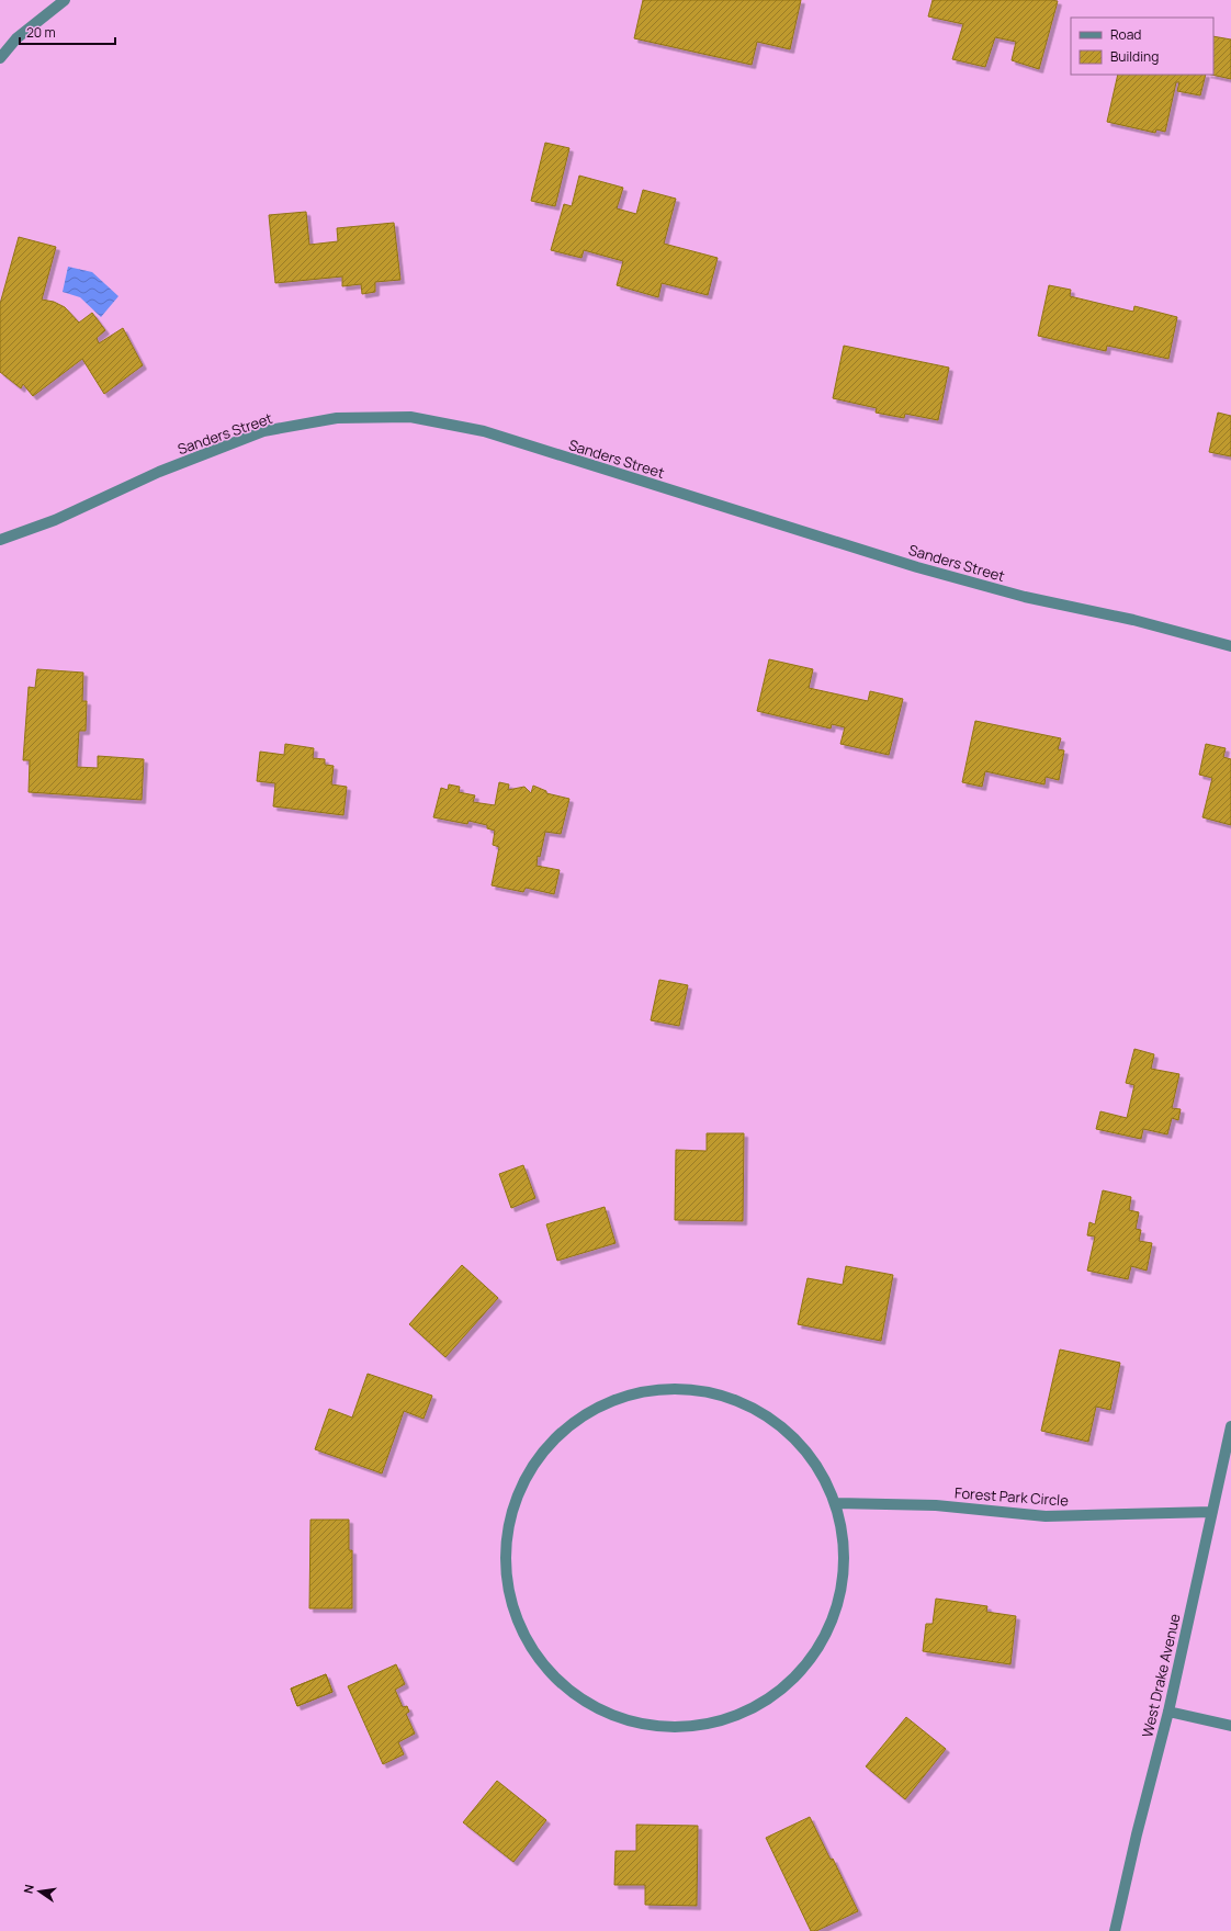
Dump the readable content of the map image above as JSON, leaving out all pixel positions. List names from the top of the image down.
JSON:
{
  "streets": {
    "street": ["Sanders Street", "Forest Park Circle", "West Drake Avenue"]
  },
  "crossings": [
    ["Forest Park Circle", "West Drake Avenue"]
  ],
  "legend": ["Road", "Building"],
  "scale_bar": "20 m",
  "north": "left"
}
